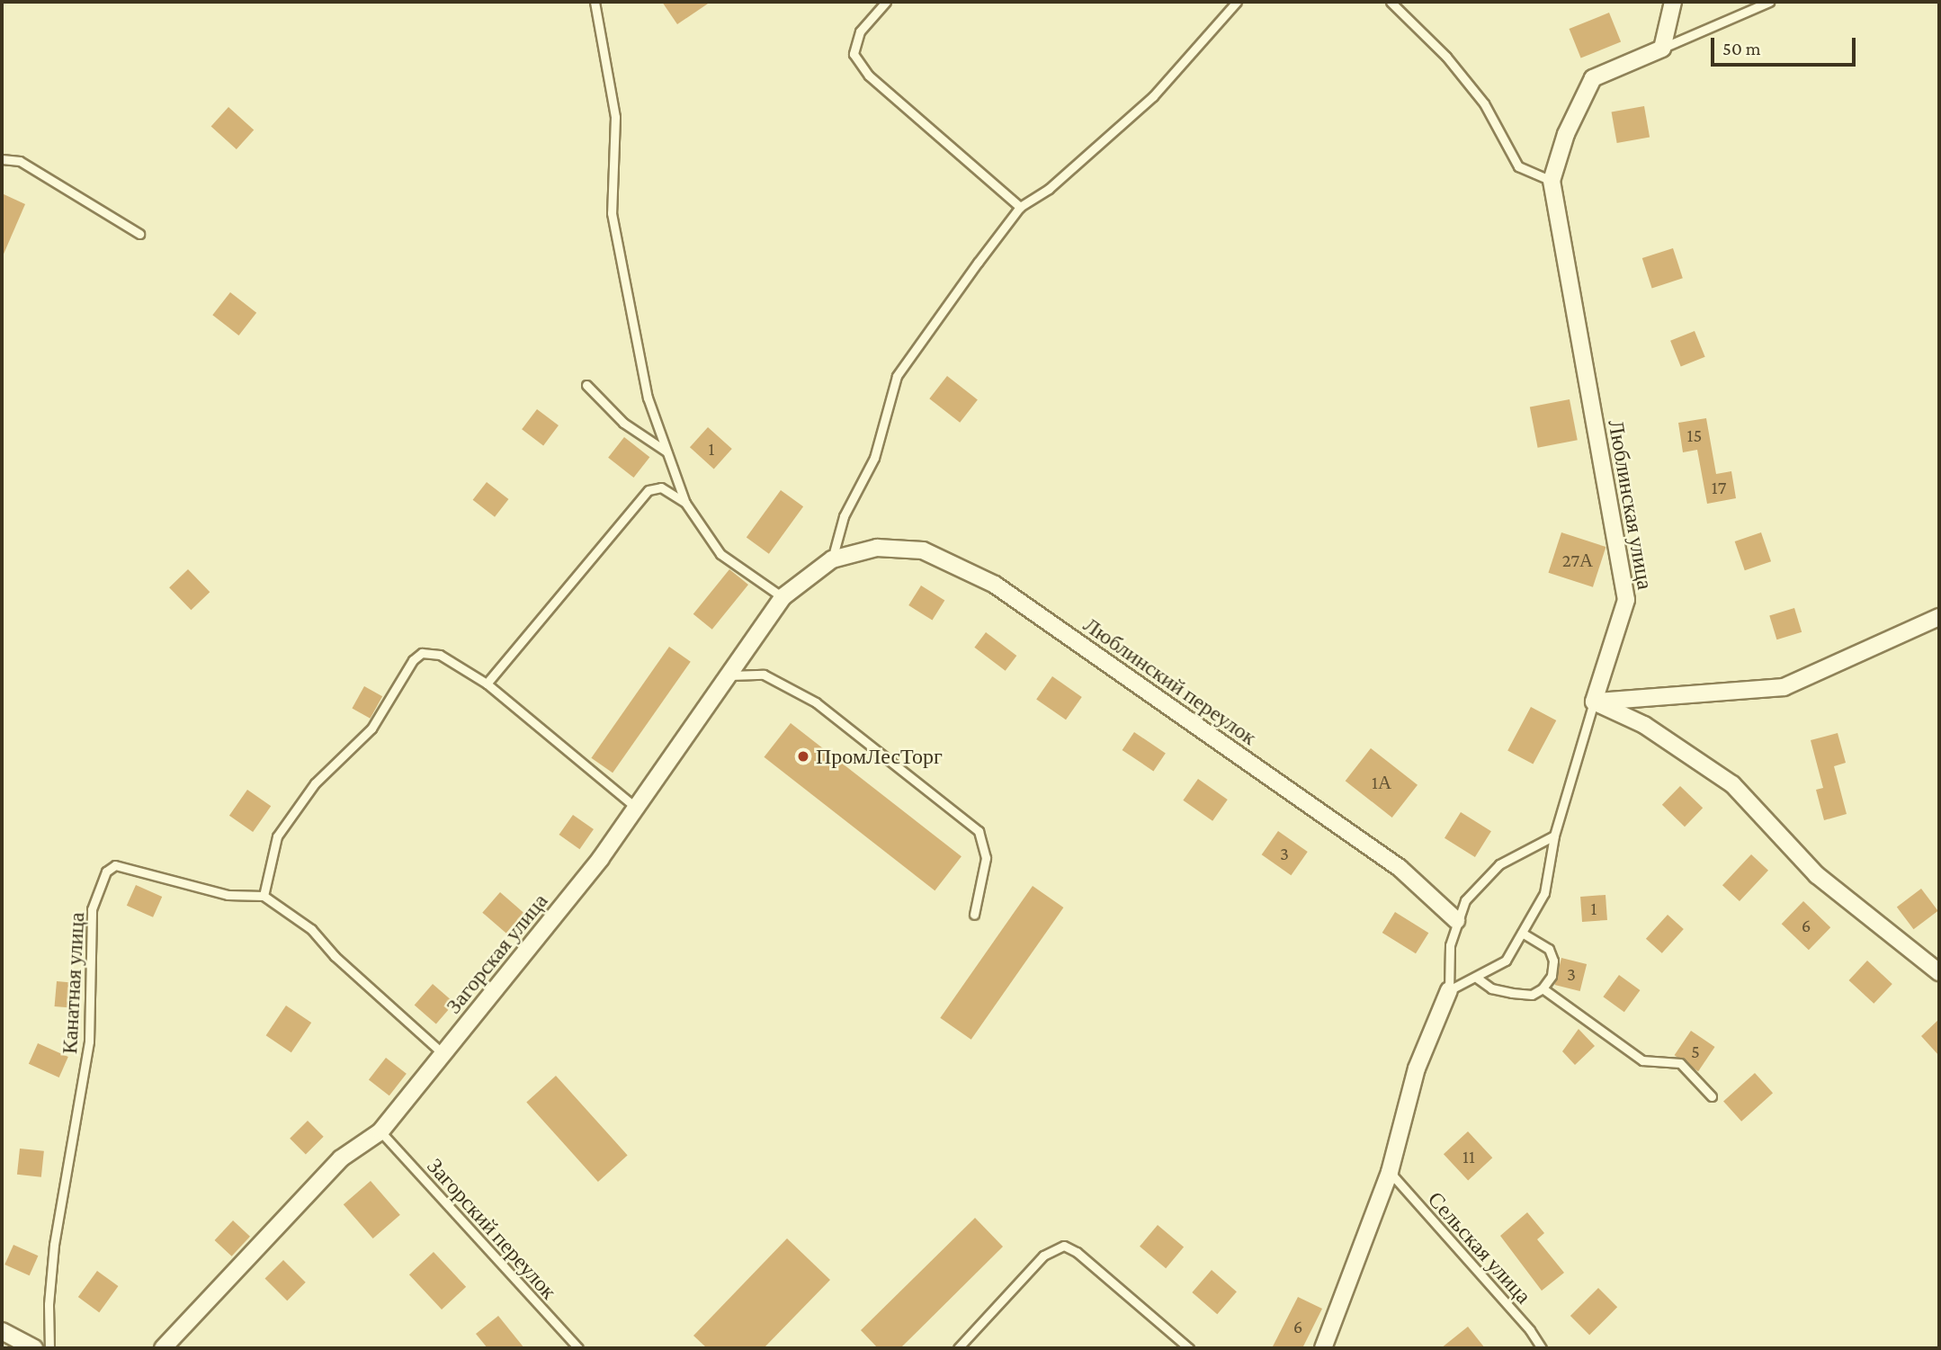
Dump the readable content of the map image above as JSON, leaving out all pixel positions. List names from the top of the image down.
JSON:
{
  "streets": {
    "street": ["Люблинская улица", "Люблинский переулок", "Загорская улица"],
    "lane": ["Канатная улица", "Загорский переулок", "Сельская улица"]
  },
  "crossings": [
    ["Люблинский переулок", "Загорская улица"],
    ["Загорская улица", "Загорский переулок"]
  ],
  "places": ["ПромЛесТорг"],
  "house_numbers": [
    "15",
    "1",
    "17",
    "27А",
    "1А",
    "3",
    "1",
    "6",
    "3",
    "5",
    "11",
    "6"
  ],
  "scale_bar": "50 m"
}
